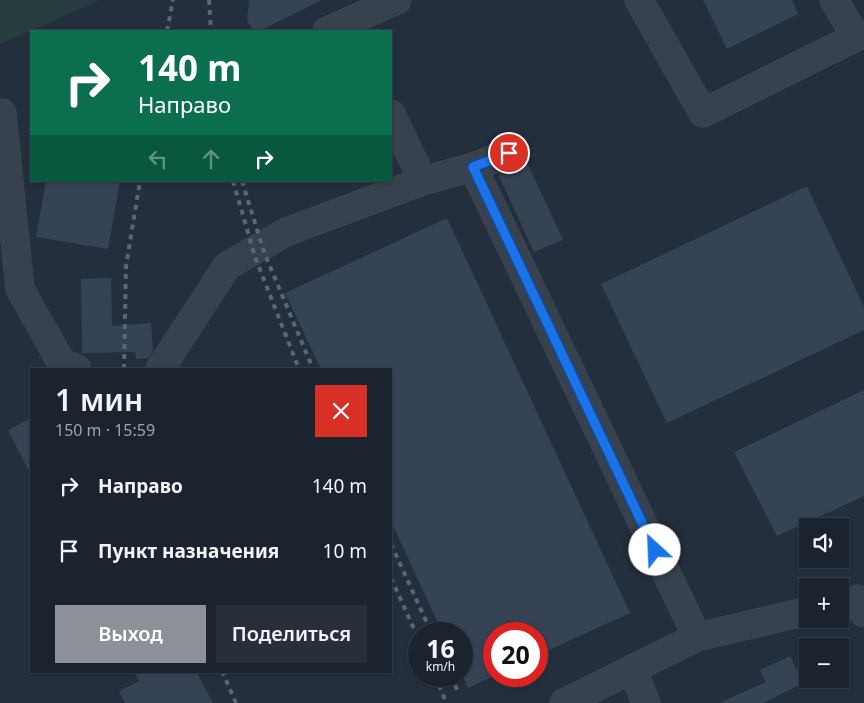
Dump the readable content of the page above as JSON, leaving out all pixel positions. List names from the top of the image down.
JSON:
{
  "page": {
    "turn": ["140 m", "Направо"],
    "heading": ["1 мин", "150 m · 15:59"],
    "list": [
      {
        "name": "Направо",
        "value": "140 m"
      },
      {
        "name": "Пункт назначения",
        "value": "10 m"
      }
    ],
    "map_buttons": ["+", "−"],
    "buttons": ["Выход", "Поделиться"],
    "speed": "16 km/h",
    "limit": "20"
  }
}
